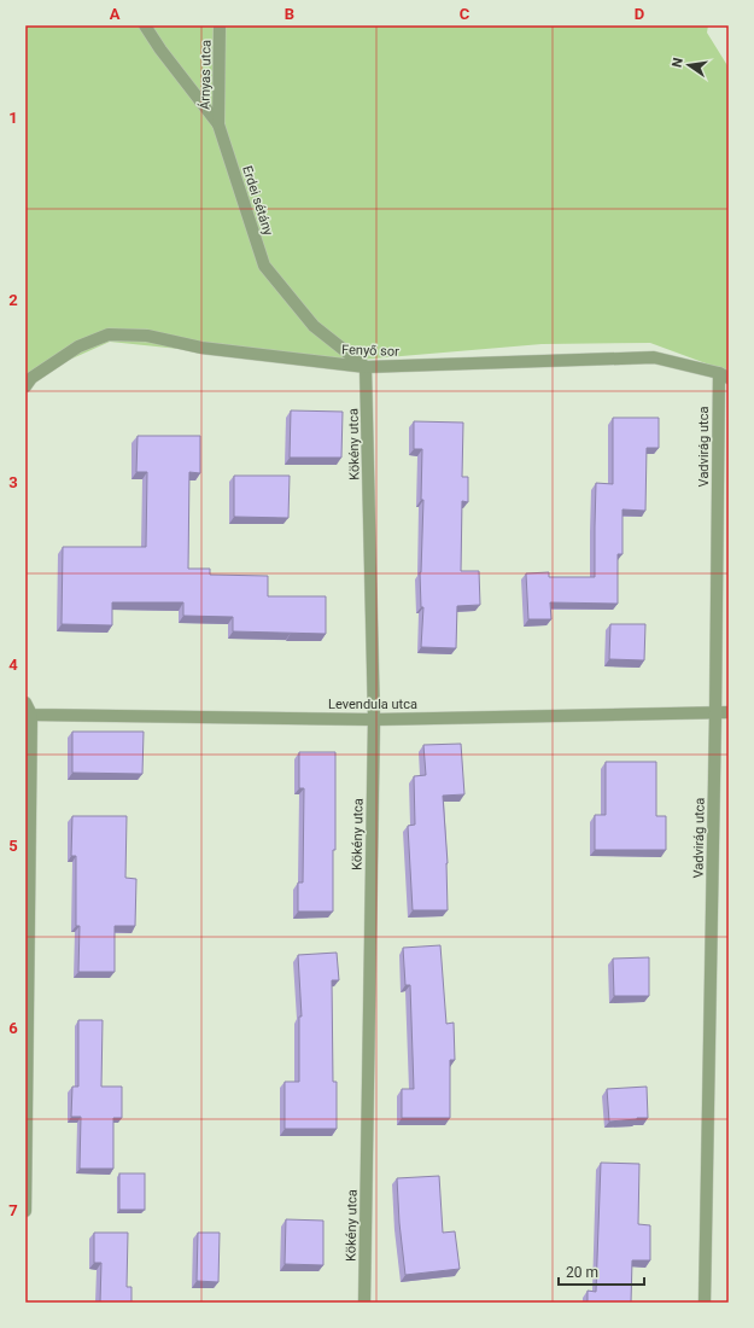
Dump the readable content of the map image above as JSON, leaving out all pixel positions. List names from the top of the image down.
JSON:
{
  "streets": {
    "street": [
      "Árnyas utca",
      "Erdei sétány",
      "Fenyő sor",
      "Kökény utca",
      "Vadvirág utca",
      "Levendula utca"
    ]
  },
  "crossings": [
    ["Árnyas utca", "Erdei sétány"],
    ["Erdei sétány", "Fenyő sor"],
    ["Erdei sétány", "Kökény utca"],
    ["Fenyő sor", "Kökény utca"],
    ["Fenyő sor", "Vadvirág utca"],
    ["Kökény utca", "Levendula utca"],
    ["Vadvirág utca", "Levendula utca"]
  ],
  "scale_bar": "20 m",
  "north": "left",
  "grid": {
    "columns": [
      "A",
      "B",
      "C",
      "D"
    ],
    "rows": [
      "1",
      "2",
      "3",
      "4",
      "5",
      "6",
      "7"
    ]
  }
}
